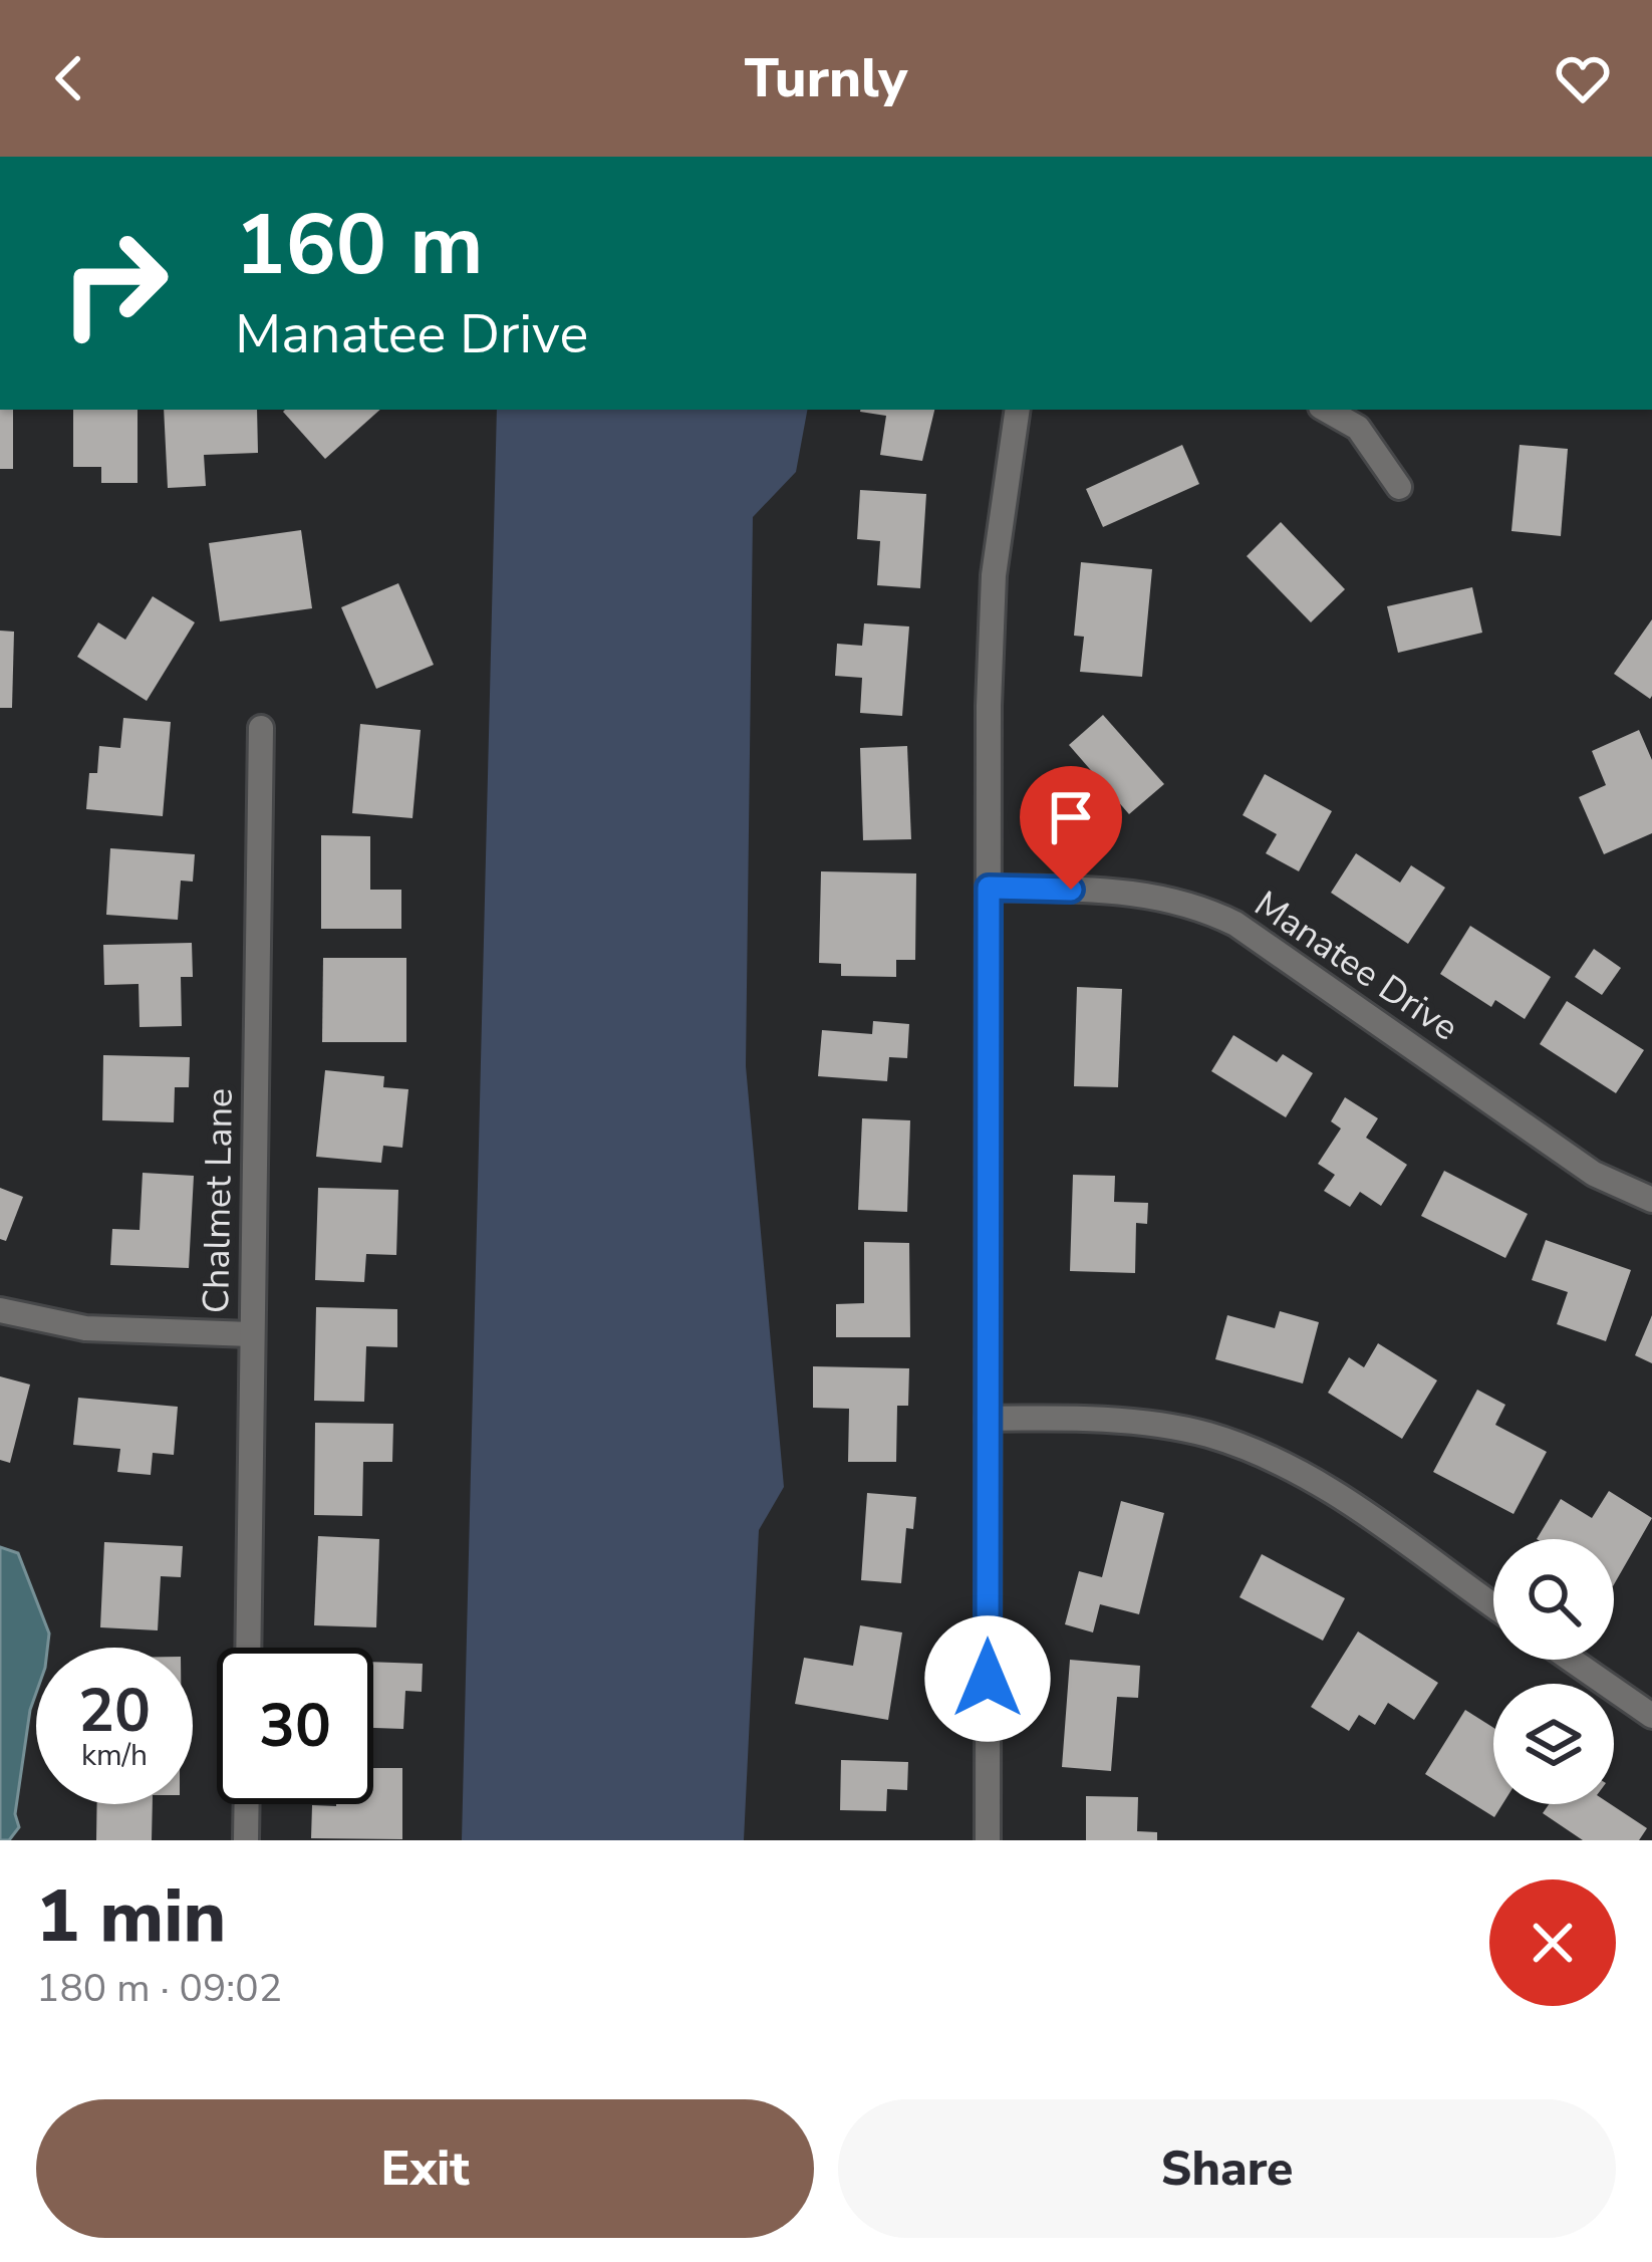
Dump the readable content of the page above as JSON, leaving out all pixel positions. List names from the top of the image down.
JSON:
{
  "streets": {
    "street": ["Manatee Drive", "Chalmet Lane"]
  },
  "page": {
    "header": "Turnly",
    "turn": ["160 m", "Manatee Drive"],
    "speed": "20 km/h",
    "limit": "30",
    "heading": ["1 min", "180 m · 09:02"],
    "buttons": ["Exit", "Share"]
  }
}
